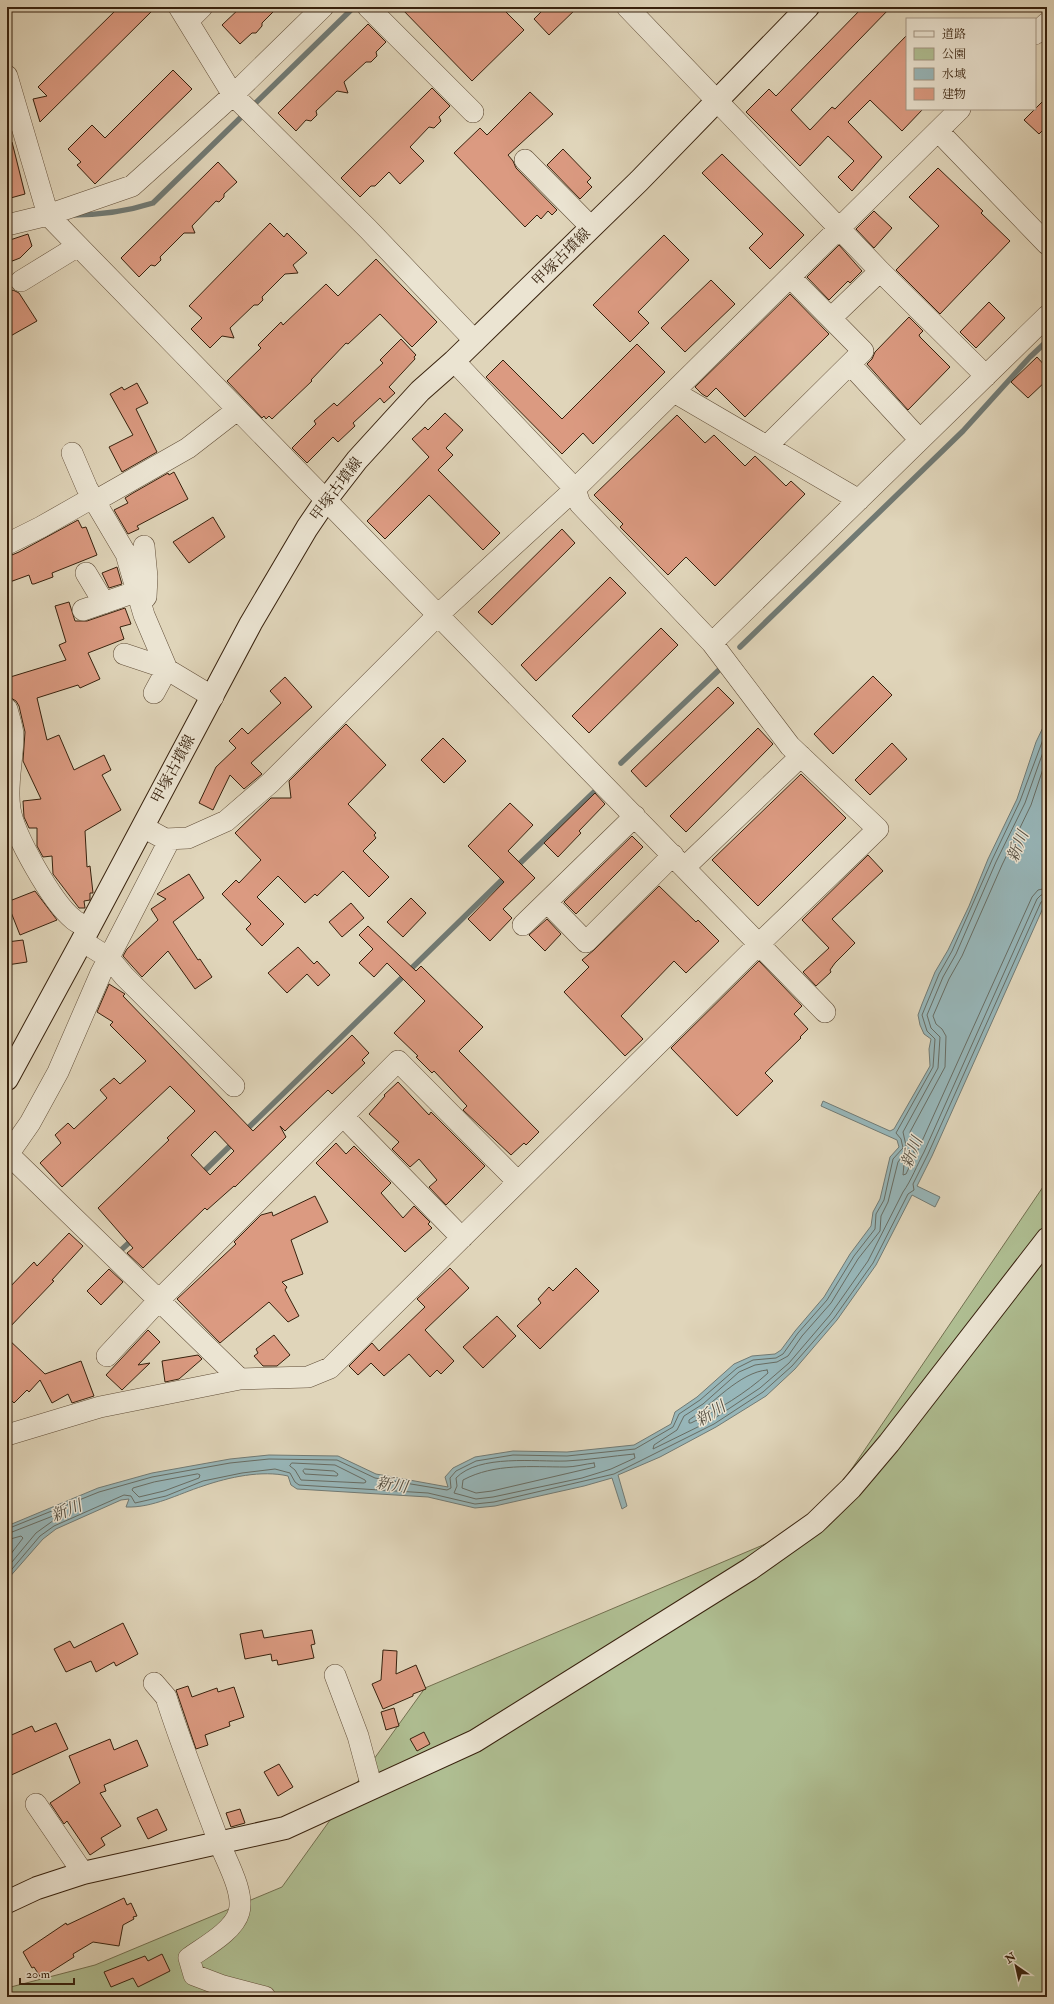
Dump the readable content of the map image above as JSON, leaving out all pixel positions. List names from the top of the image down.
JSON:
{
  "streets": {
    "main road": ["甲塚古墳線"]
  },
  "water": ["新川"],
  "legend": [
    "道路",
    "公園",
    "水域",
    "建物"
  ],
  "scale_bar": "20 m",
  "north": "top left"
}
